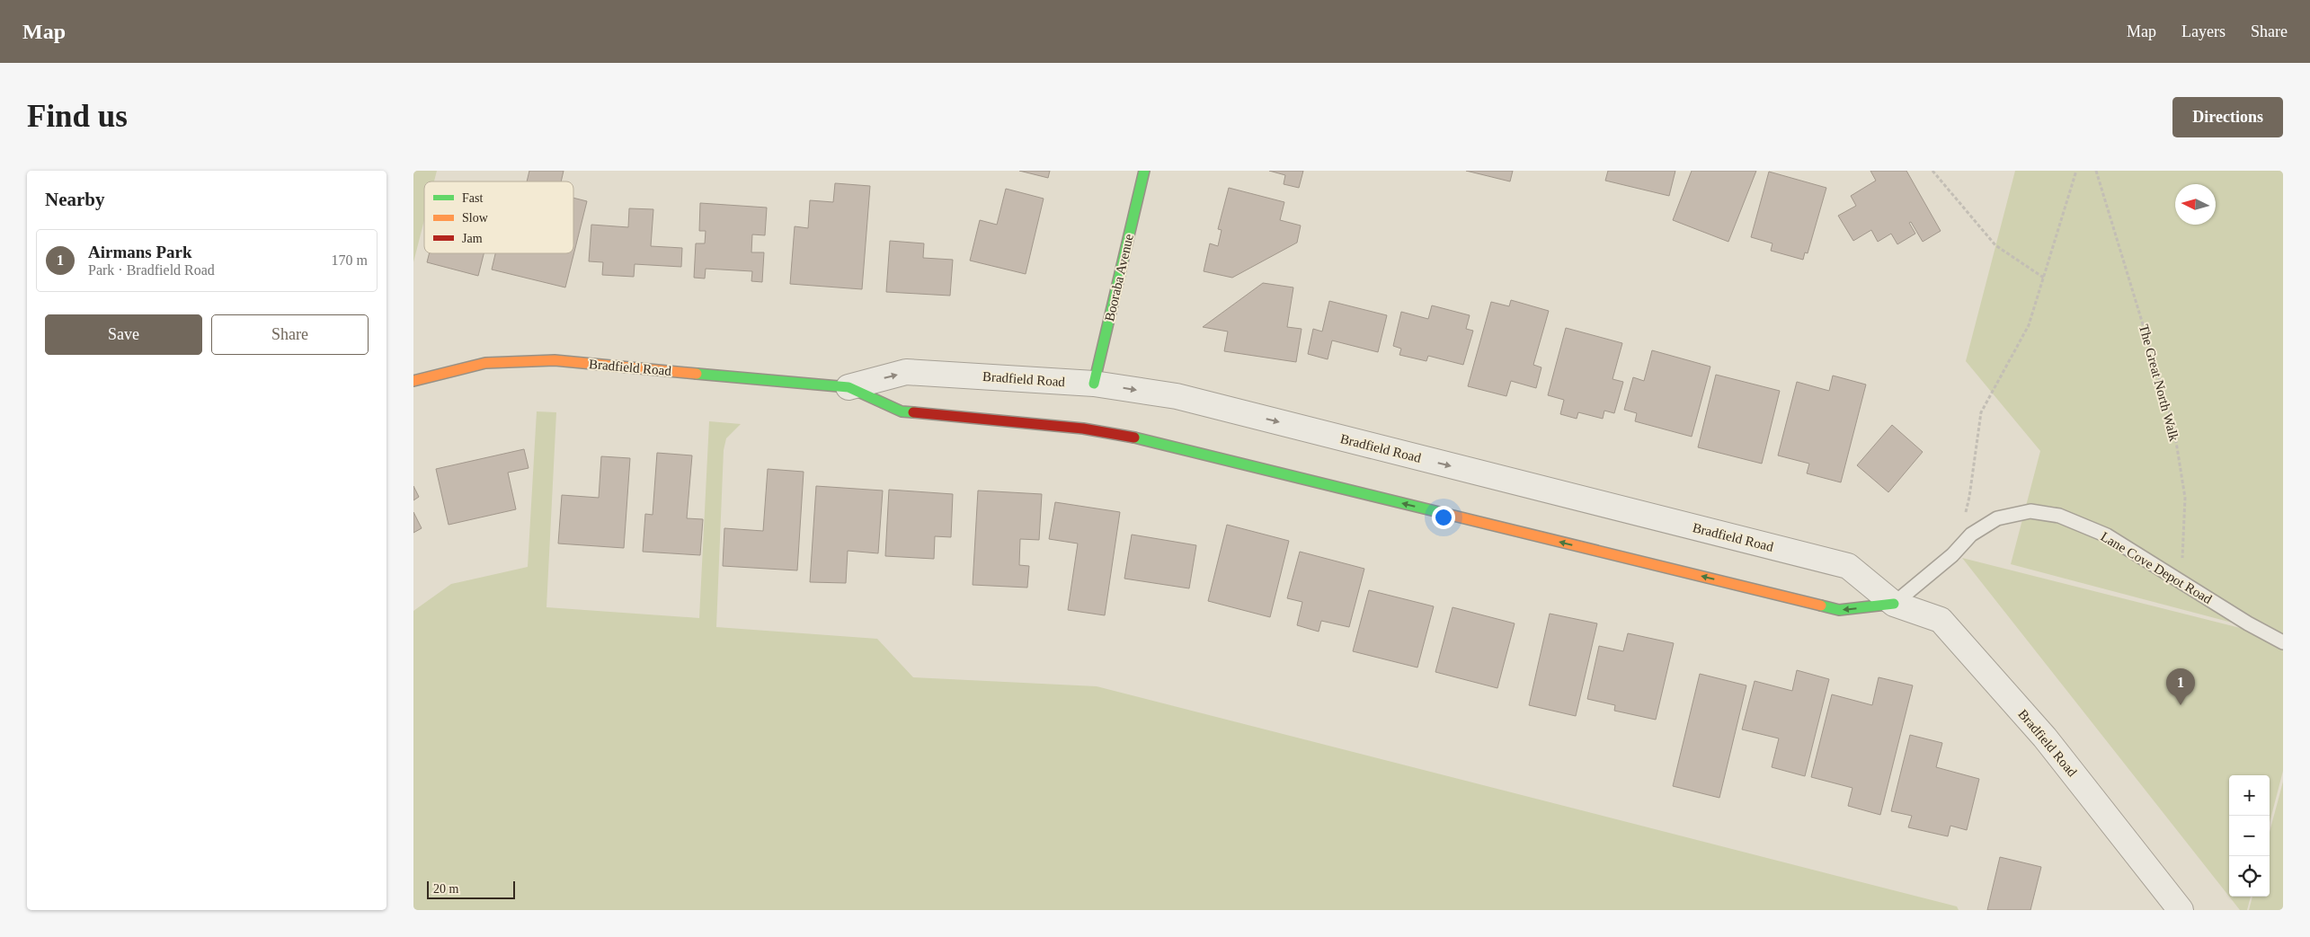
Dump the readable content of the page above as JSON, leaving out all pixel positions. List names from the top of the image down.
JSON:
{
  "streets": {
    "street": ["Booraba Avenue", "Bradfield Road"],
    "lane": ["Lane Cove Depot Road"],
    "path": ["The Great North Walk"]
  },
  "crossings": [
    ["Booraba Avenue", "Bradfield Road"],
    ["Bradfield Road", "Lane Cove Depot Road"]
  ],
  "legend": ["Fast", "Slow", "Jam"],
  "scale_bar": "20 m",
  "north": "left",
  "page": {
    "header": "Map",
    "nav": ["Map", "Layers", "Share"],
    "buttons": [
      "Directions",
      ["Save", "Share"]
    ],
    "title": "Find us",
    "heading": "Nearby",
    "list": [
      {
        "mark": "1",
        "name": "Airmans Park",
        "note": "Park · Bradfield Road",
        "value": "170 m"
      }
    ],
    "pins": "1",
    "map_buttons": ["+", "−"],
    "scale": "20 m"
  }
}
